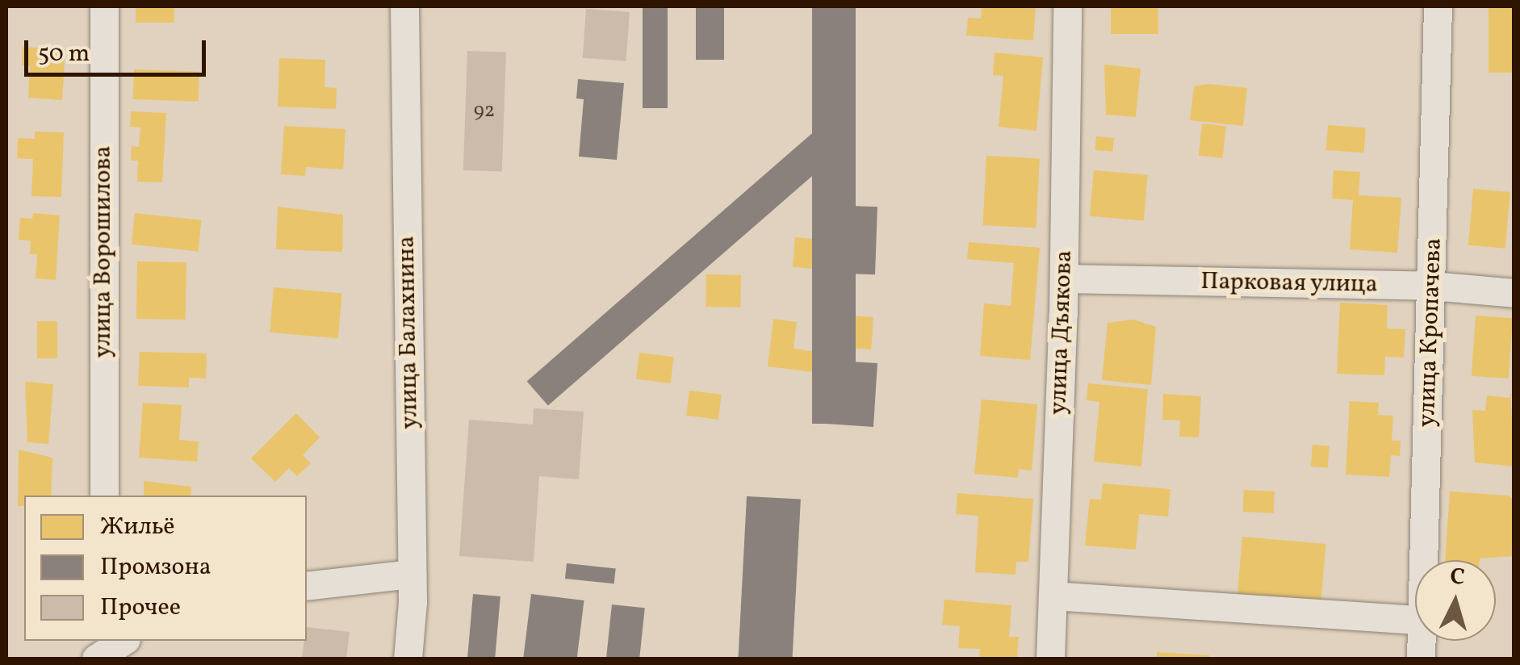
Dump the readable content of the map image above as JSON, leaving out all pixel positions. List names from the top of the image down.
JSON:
{
  "streets": {
    "street": [
      "улица Ворошилова",
      "Парковая улица",
      "улица Балахнина",
      "улица Дъякова",
      "улица Кропачева"
    ]
  },
  "crossings": [
    ["Парковая улица", "улица Дъякова"],
    ["Парковая улица", "улица Кропачева"]
  ],
  "house_numbers": ["92"],
  "legend": ["Жильё", "Промзона", "Прочее"],
  "scale_bar": "50 m",
  "north": "top"
}
